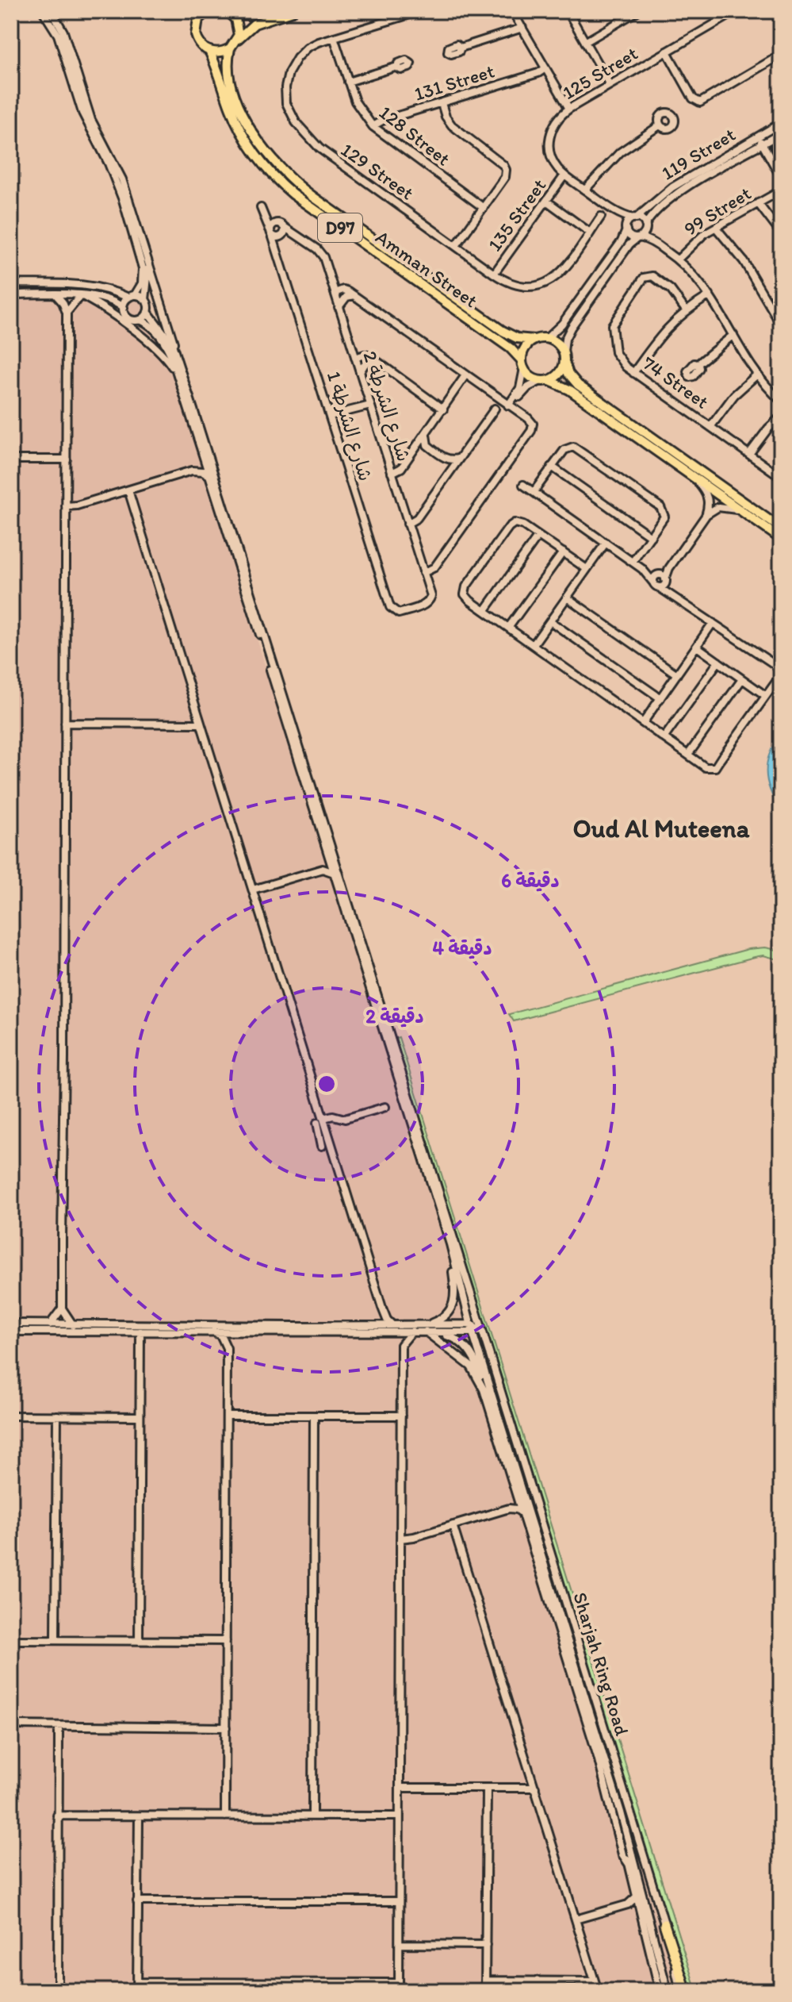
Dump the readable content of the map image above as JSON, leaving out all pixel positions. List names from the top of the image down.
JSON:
{
  "streets": {
    "main road": ["D97", "Amman Street"],
    "street": [
      "125 Street",
      "131 Street",
      "128 Street",
      "119 Street",
      "129 Street",
      "99 Street",
      "135 Street",
      "74 Street",
      "شارع الشرطة 2",
      "شارع الشرطة 1",
      "Sharjah Ring Road"
    ]
  },
  "crossings": [
    ["125 Street", "119 Street"],
    ["125 Street", "135 Street"],
    ["131 Street", "128 Street"],
    ["128 Street", "129 Street"],
    ["129 Street", "135 Street"],
    ["شارع الشرطة 2", "شارع الشرطة 1"]
  ],
  "districts": ["Oud Al Muteena"],
  "rings": ["6 دقيقة", "4 دقيقة", "2 دقيقة"]
}
